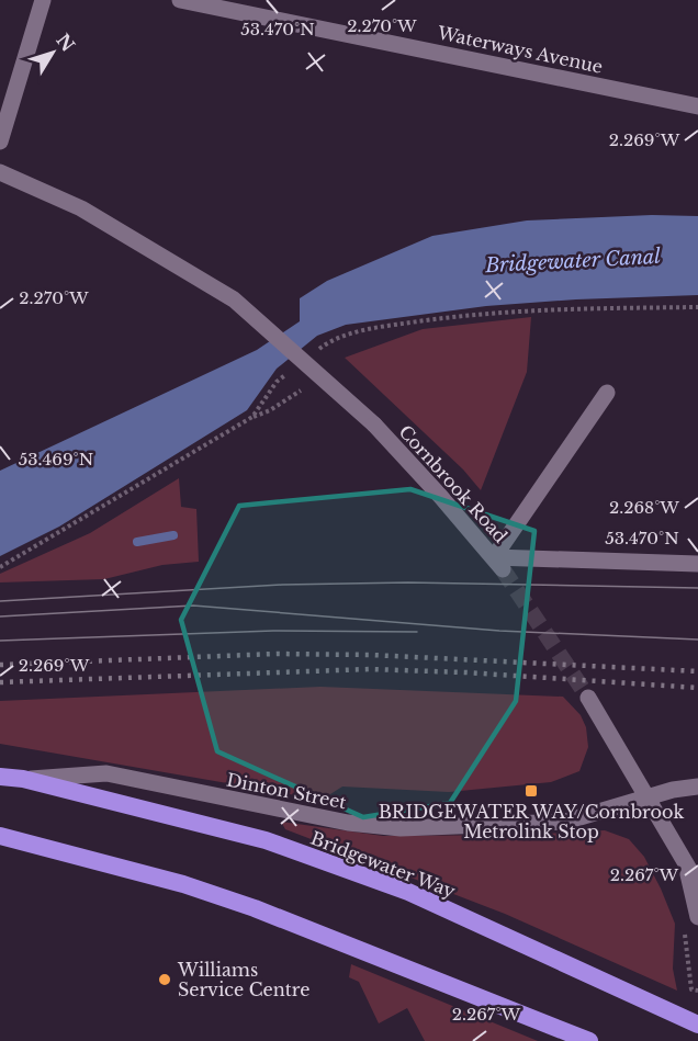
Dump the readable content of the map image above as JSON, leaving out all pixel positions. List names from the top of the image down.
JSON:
{
  "streets": {
    "highway": ["Bridgewater Way"],
    "street": ["Waterways Avenue", "Cornbrook Road", "Dinton Street"]
  },
  "crossings": [
    ["Dinton Street", "Bridgewater Way"]
  ],
  "water": ["Bridgewater Canal"],
  "places": {
    "transit": ["BRIDGEWATER WAY/Cornbrook Metrolink Stop"],
    "other": ["Williams Service Centre"]
  },
  "north": "top right",
  "coordinates": [
    "2.270°W",
    "53.470°N",
    "2.269°W",
    "53.469°N",
    "2.268°W",
    "2.267°W"
  ]
}
